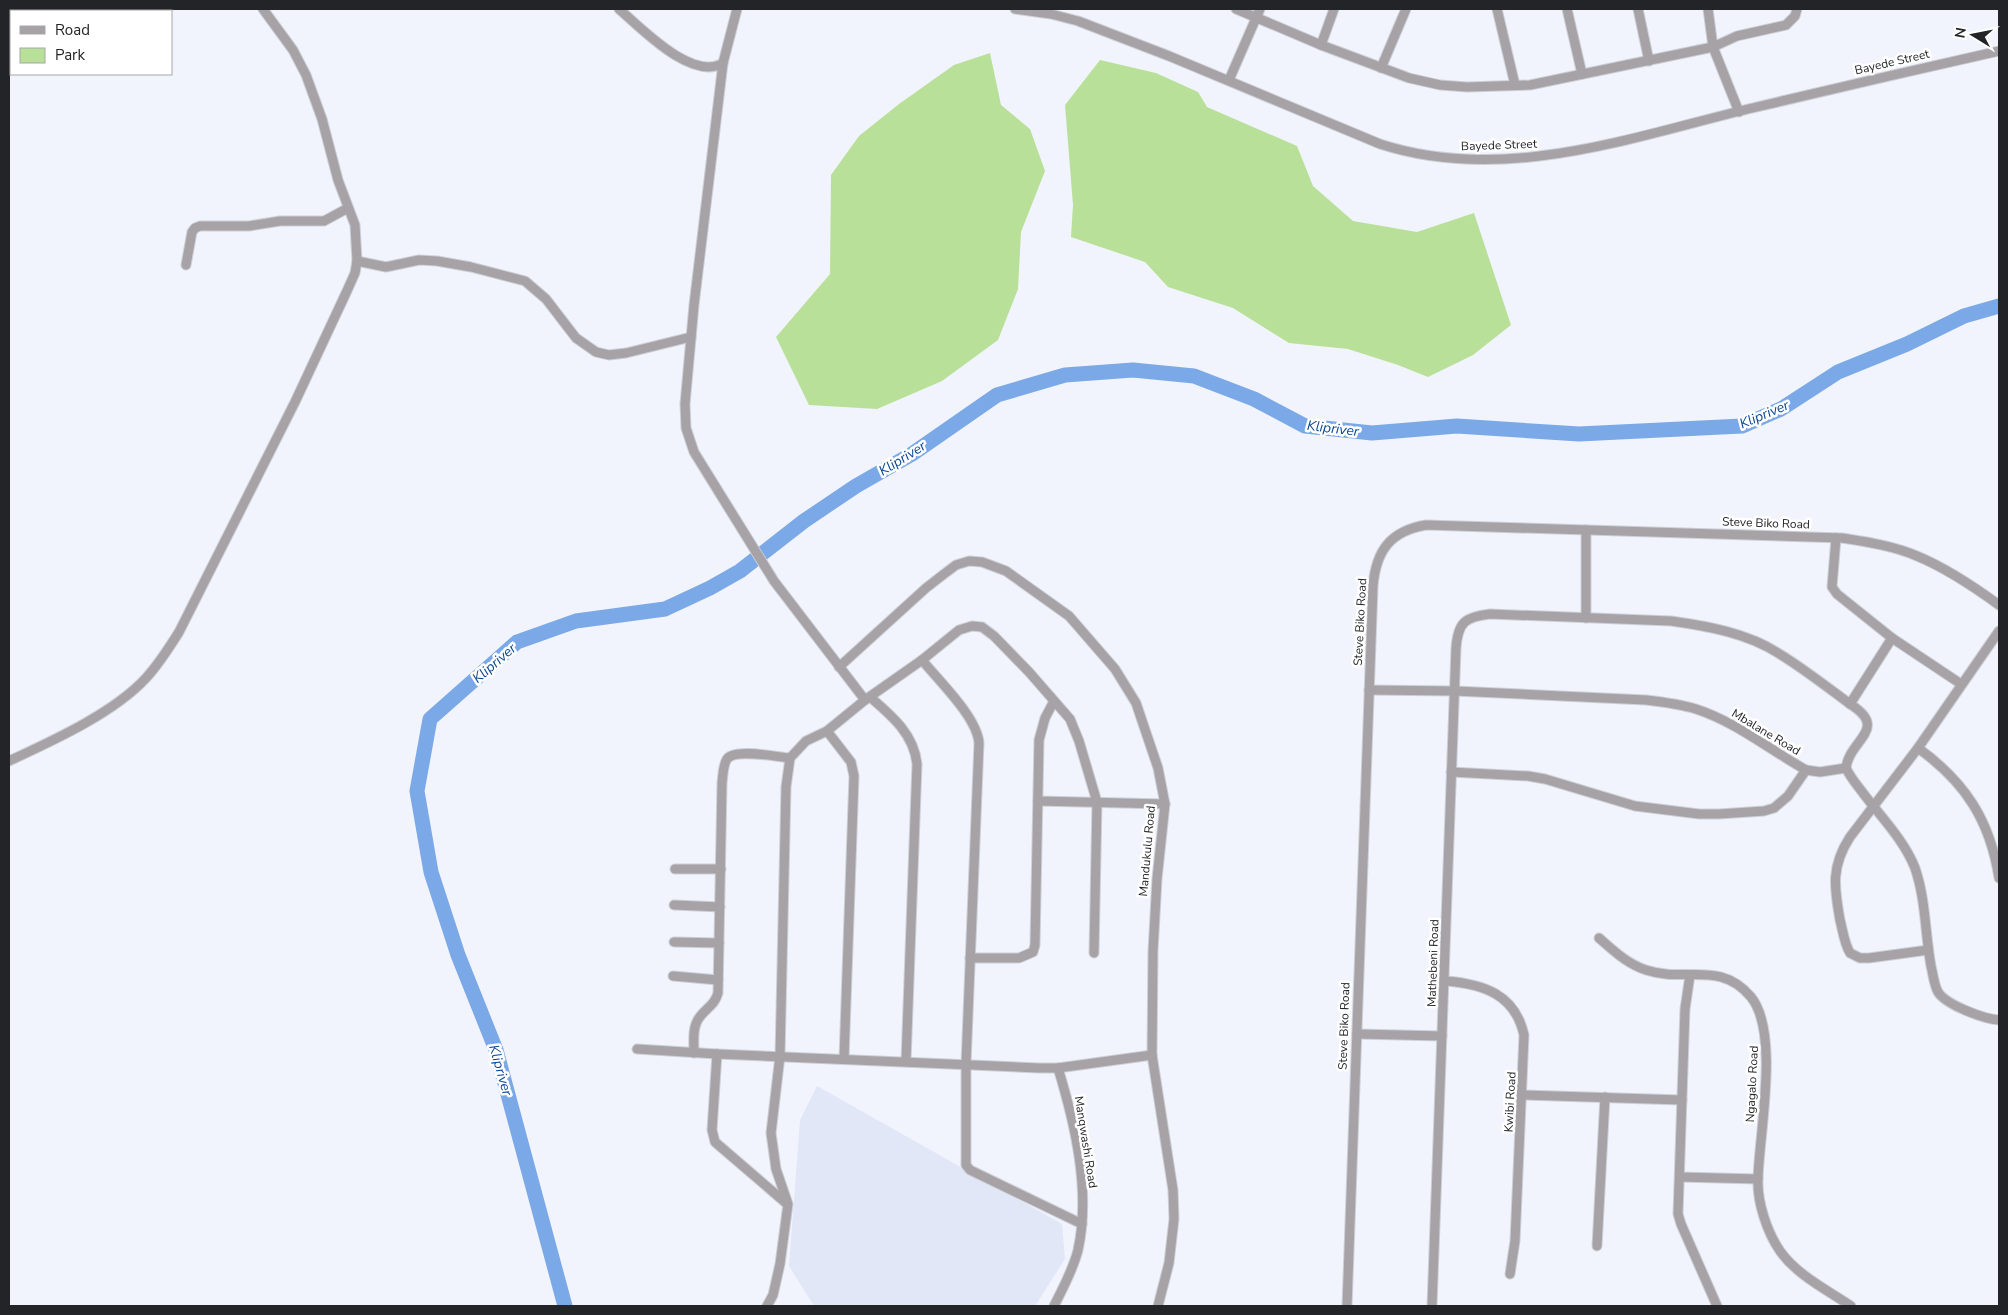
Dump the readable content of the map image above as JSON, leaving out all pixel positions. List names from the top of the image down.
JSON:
{
  "streets": {
    "street": [
      "Bayede Street",
      "Steve Biko Road",
      "Mbalane Road",
      "Mandukulu Road",
      "Mathebeni Road",
      "Ngagalo Road",
      "Kwibi Road",
      "Manqwashi Road"
    ]
  },
  "crossings": [
    ["Steve Biko Road", "Mbalane Road"],
    ["Mbalane Road", "Mathebeni Road"],
    ["Mathebeni Road", "Kwibi Road"]
  ],
  "water": ["Klipriver"],
  "legend": ["Road", "Park"],
  "north": "left"
}
